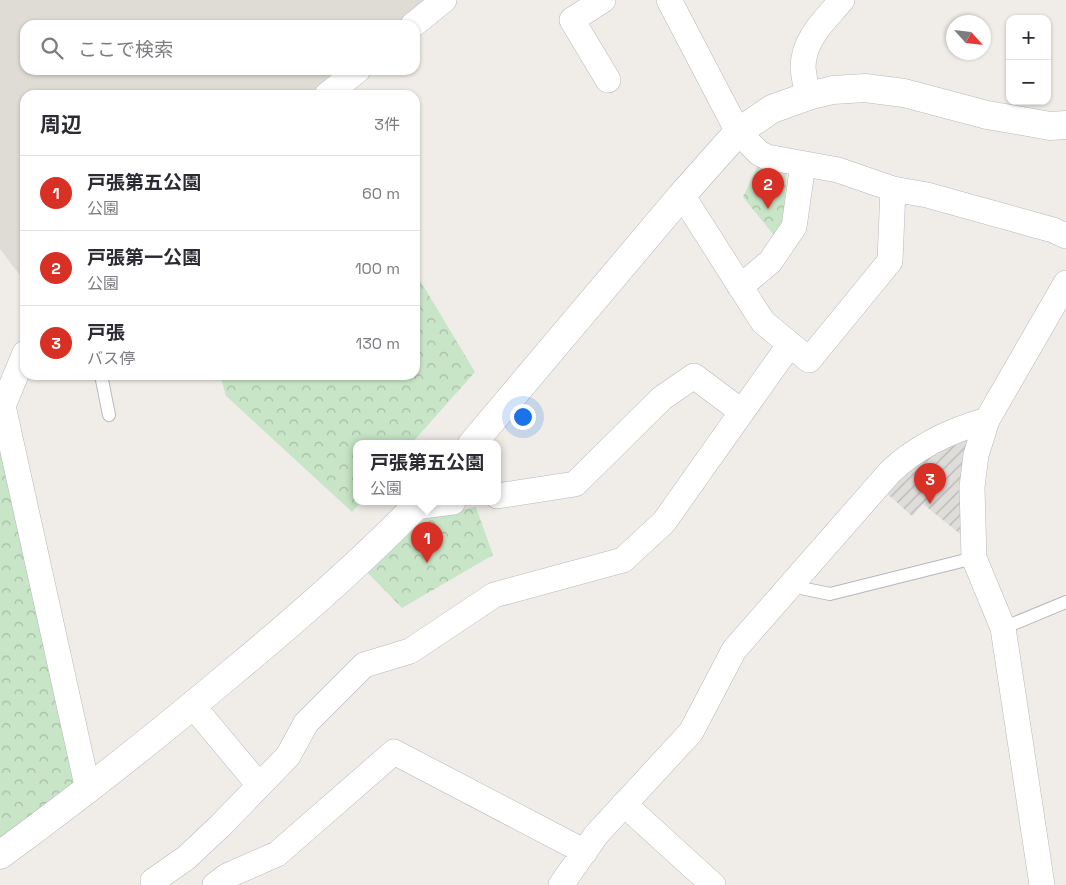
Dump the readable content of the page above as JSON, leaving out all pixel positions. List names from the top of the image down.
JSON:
{
  "north": "bottom right",
  "page": {
    "map_buttons": ["+", "−"],
    "search": "ここで検索",
    "heading": ["周辺", "3件"],
    "list": [
      {
        "mark": "1",
        "name": "戸張第五公園",
        "note": "公園",
        "value": "60 m"
      },
      {
        "mark": "2",
        "name": "戸張第一公園",
        "note": "公園",
        "value": "100 m"
      },
      {
        "mark": "3",
        "name": "戸張",
        "note": "バス停",
        "value": "130 m"
      }
    ],
    "pins": ["2", "3", "1"],
    "popup": ["戸張第五公園", "公園"]
  }
}
